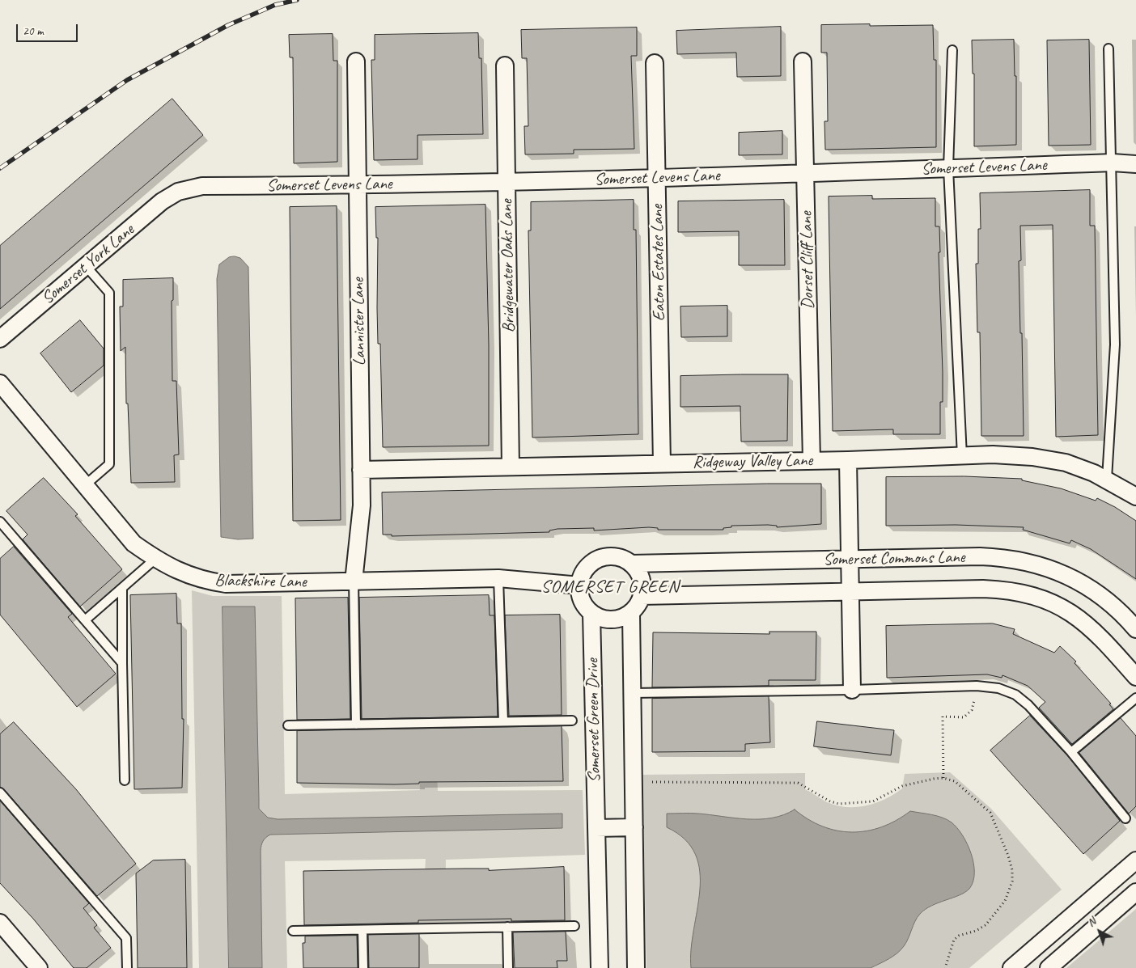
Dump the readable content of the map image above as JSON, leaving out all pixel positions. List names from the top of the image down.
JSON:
{
  "streets": {
    "street": [
      "Somerset Levens Lane",
      "Dorset Cliff Lane",
      "Eaton Estates Lane",
      "Somerset York Lane",
      "Bridgewater Oaks Lane",
      "Lannister Lane",
      "Ridgeway Valley Lane",
      "Somerset Commons Lane",
      "Blackshire Lane",
      "Somerset Green Drive"
    ]
  },
  "crossings": [
    ["Somerset Levens Lane", "Dorset Cliff Lane"],
    ["Somerset Levens Lane", "Eaton Estates Lane"],
    ["Somerset Levens Lane", "Somerset York Lane"],
    ["Somerset Levens Lane", "Bridgewater Oaks Lane"],
    ["Somerset Levens Lane", "Lannister Lane"],
    ["Dorset Cliff Lane", "Ridgeway Valley Lane"],
    ["Eaton Estates Lane", "Ridgeway Valley Lane"],
    ["Bridgewater Oaks Lane", "Ridgeway Valley Lane"],
    ["Lannister Lane", "Ridgeway Valley Lane"],
    ["Lannister Lane", "Blackshire Lane"],
    ["Somerset Commons Lane", "Blackshire Lane"],
    ["Somerset Commons Lane", "Somerset Green Drive"],
    ["Blackshire Lane", "Somerset Green Drive"]
  ],
  "districts": ["SOMERSET GREEN"],
  "scale_bar": "20 m",
  "north": "top left"
}
